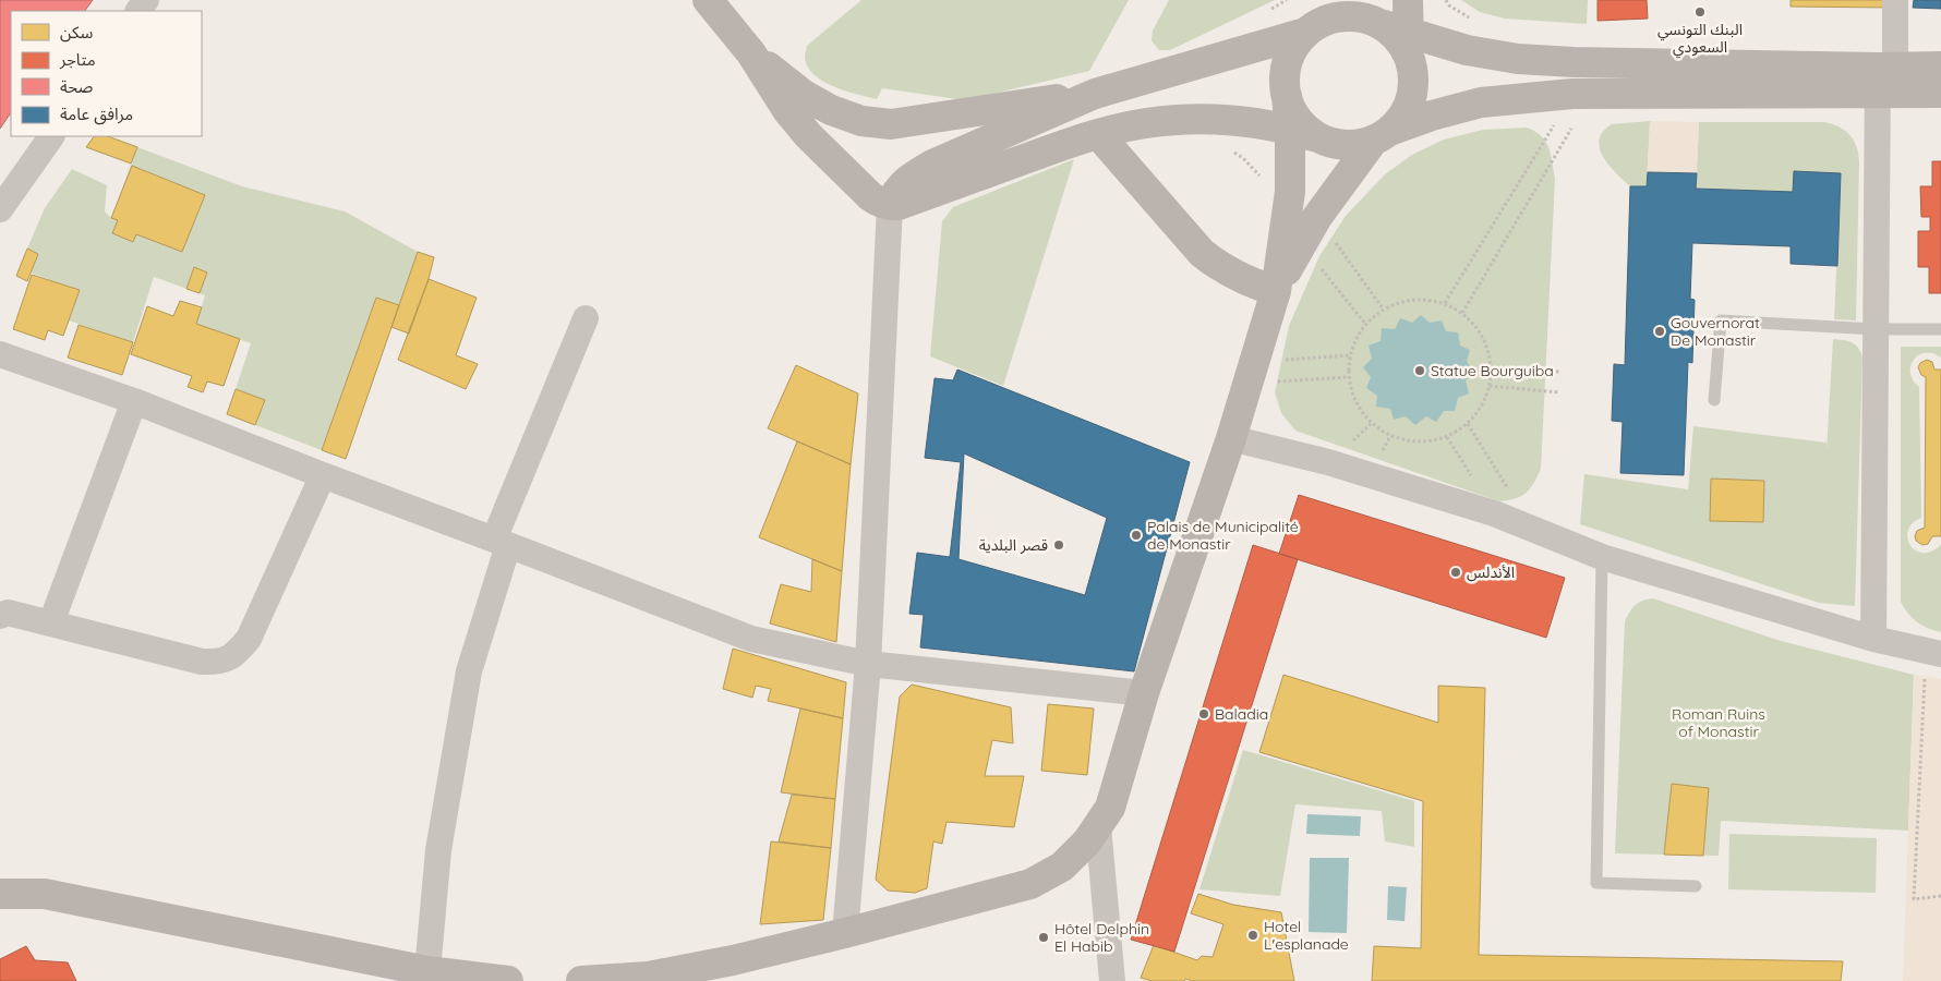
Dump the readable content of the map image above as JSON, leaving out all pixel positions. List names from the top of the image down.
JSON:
{
  "parks": ["Roman Ruins of Monastir"],
  "places": [
    "البنك التونسي السعودي",
    "Gouvernorat De Monastir",
    "Statue Bourguiba",
    "Palais de Municipalité de Monastir",
    "قصر البلدية",
    "الأندلس",
    "Baladia",
    "Hotel L'esplanade",
    "Hôtel Delphin El Habib"
  ],
  "legend": [
    "سكن",
    "متاجر",
    "صحة",
    "مرافق عامة"
  ]
}
